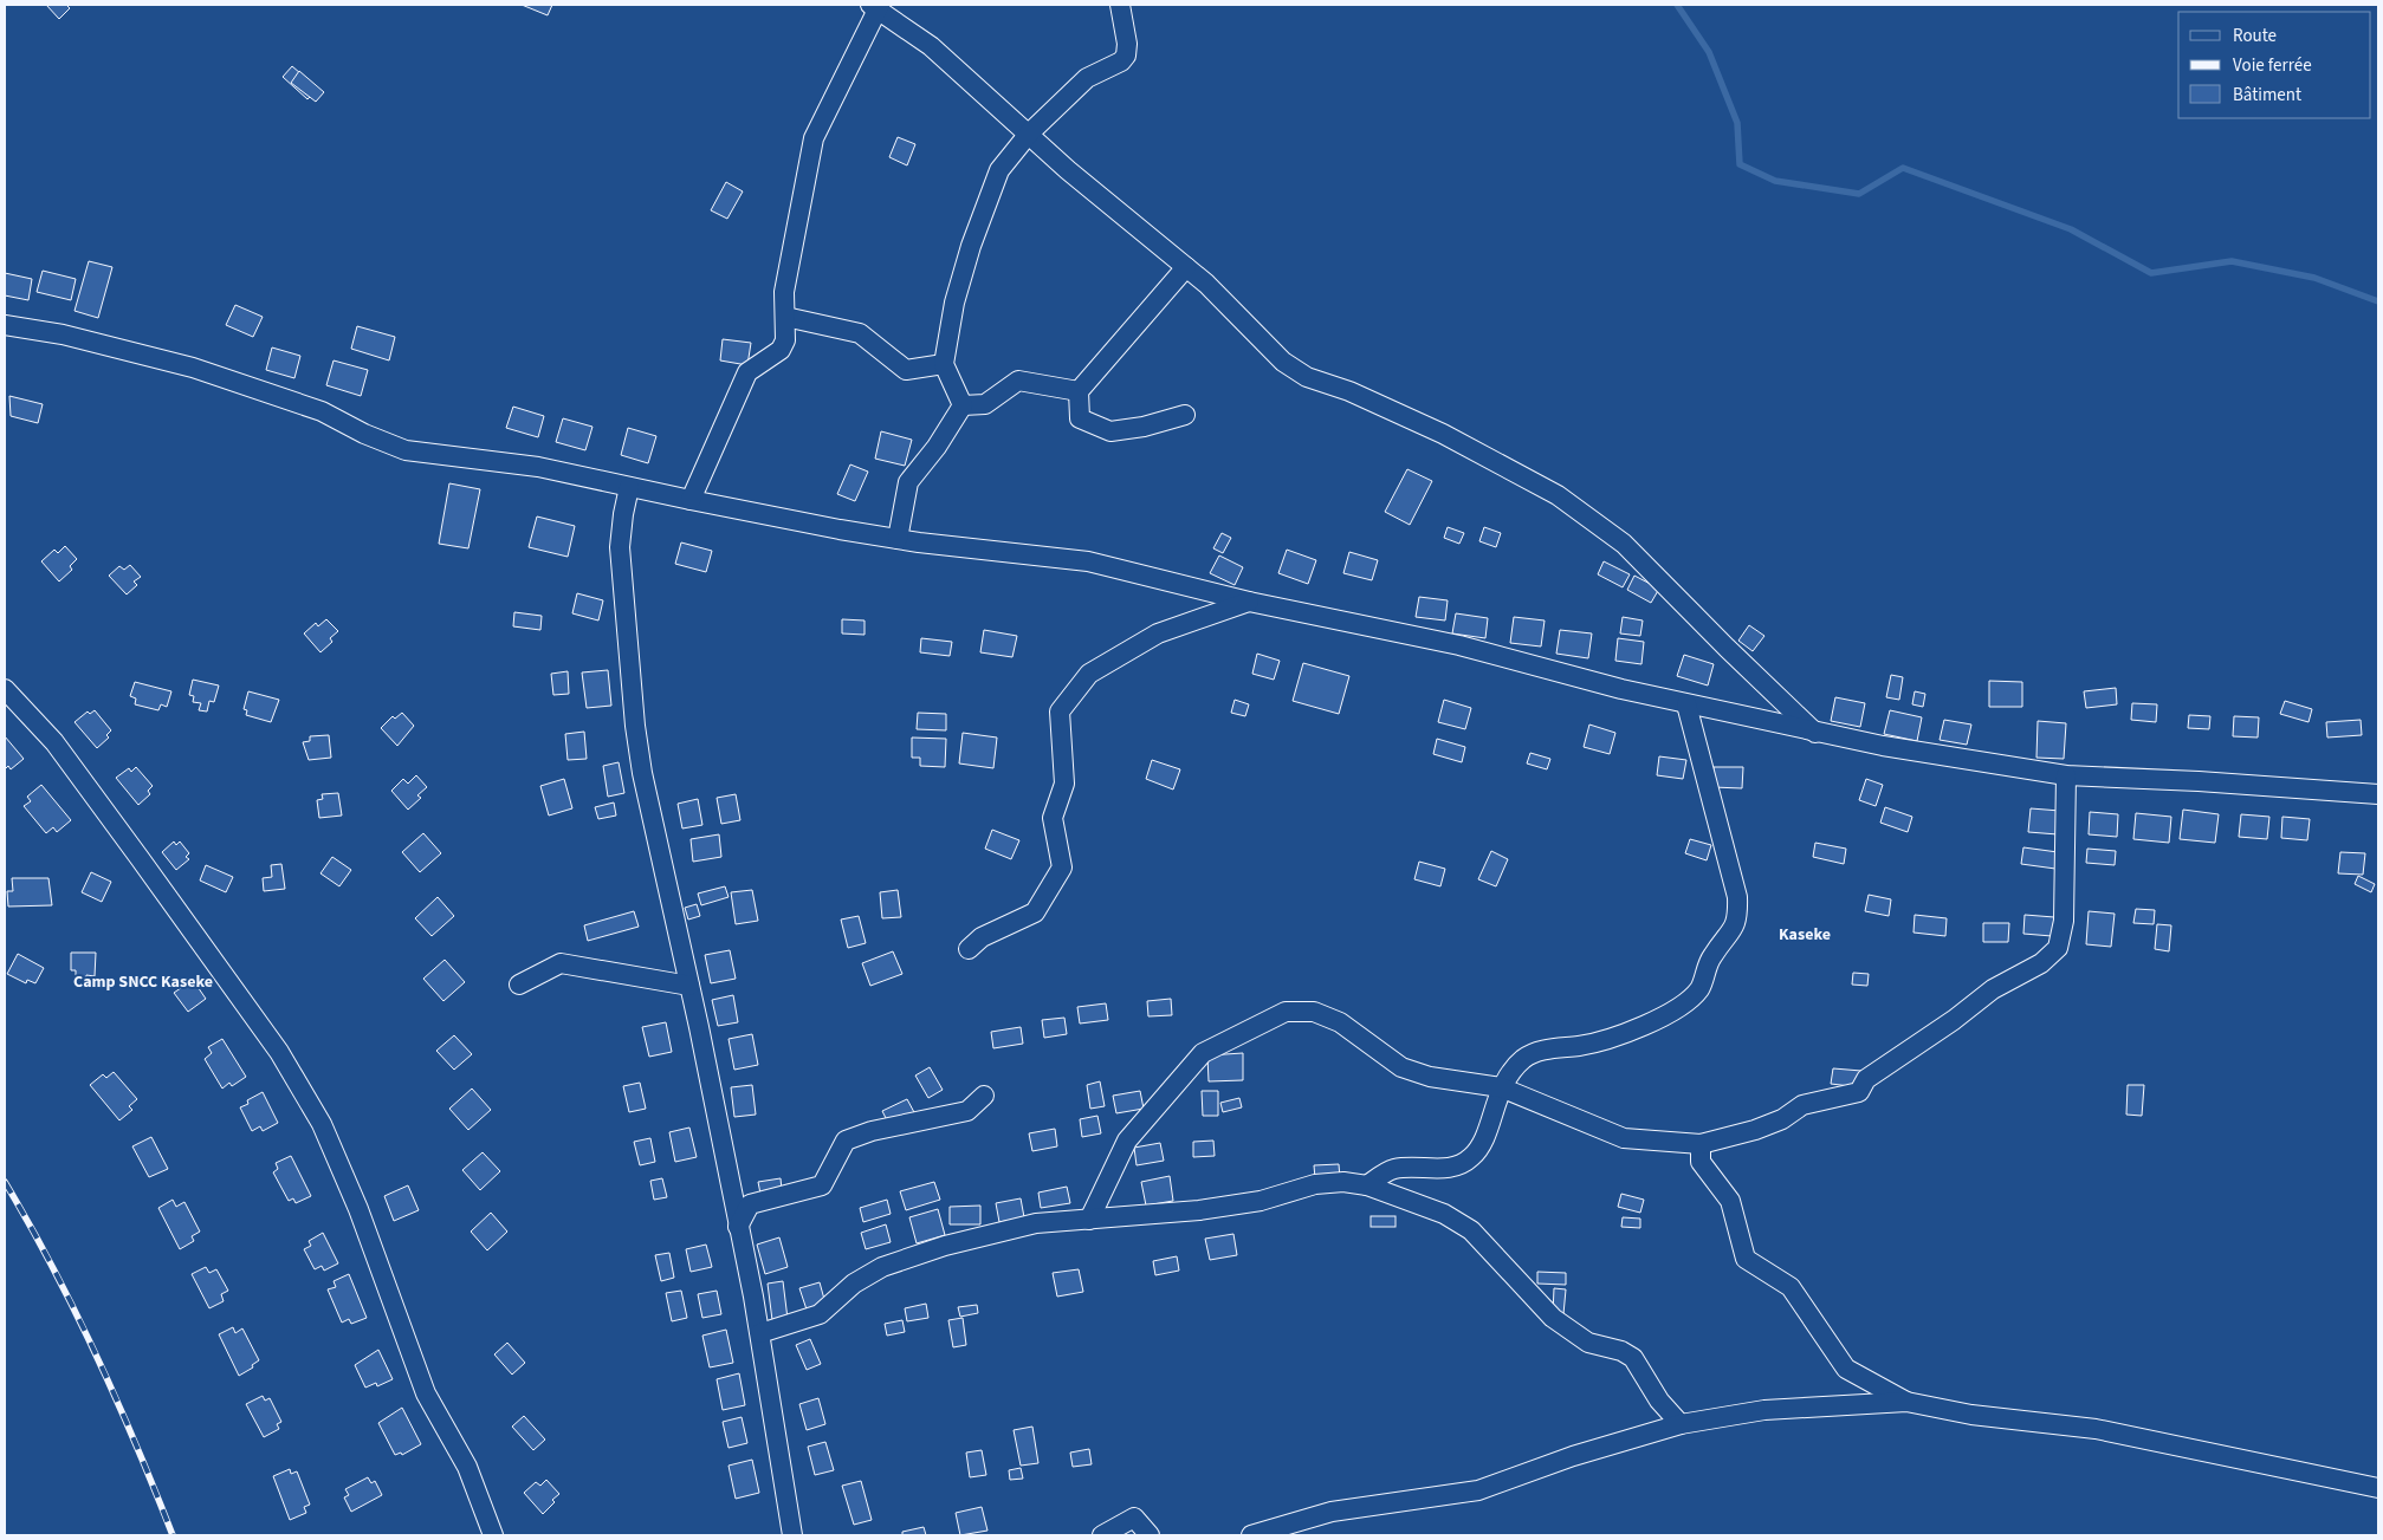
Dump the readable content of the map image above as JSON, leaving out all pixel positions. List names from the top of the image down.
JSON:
{
  "districts": ["Kaseke", "Camp SNCC Kaseke"],
  "legend": ["Route", "Voie ferrée", "Bâtiment"]
}
